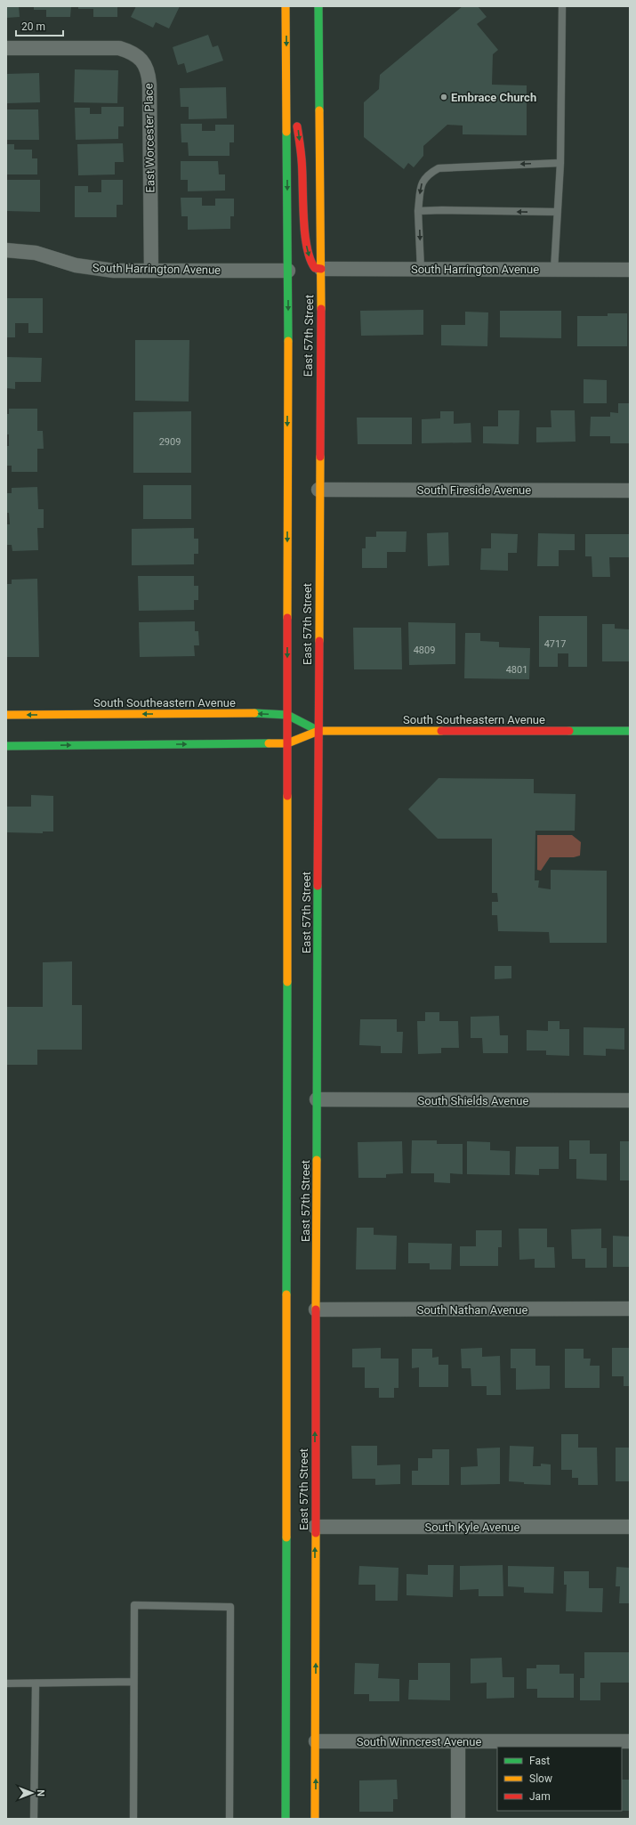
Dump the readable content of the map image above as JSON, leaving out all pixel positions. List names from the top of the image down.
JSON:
{
  "streets": {
    "main road": ["East 57th Street", "South Southeastern Avenue"],
    "street": [
      "East Worcester Place",
      "South Harrington Avenue",
      "South Fireside Avenue",
      "South Shields Avenue",
      "South Nathan Avenue",
      "South Kyle Avenue",
      "South Winncrest Avenue"
    ]
  },
  "crossings": [
    ["East Worcester Place", "South Harrington Avenue"],
    ["South Harrington Avenue", "East 57th Street"],
    ["East 57th Street", "South Fireside Avenue"],
    ["East 57th Street", "South Southeastern Avenue"],
    ["East 57th Street", "South Shields Avenue"],
    ["East 57th Street", "South Nathan Avenue"],
    ["East 57th Street", "South Kyle Avenue"],
    ["East 57th Street", "South Winncrest Avenue"]
  ],
  "places": ["Embrace Church"],
  "house_numbers": [
    "2909",
    "4717",
    "4809",
    "4801"
  ],
  "legend": ["Fast", "Slow", "Jam"],
  "scale_bar": "20 m",
  "north": "right"
}
